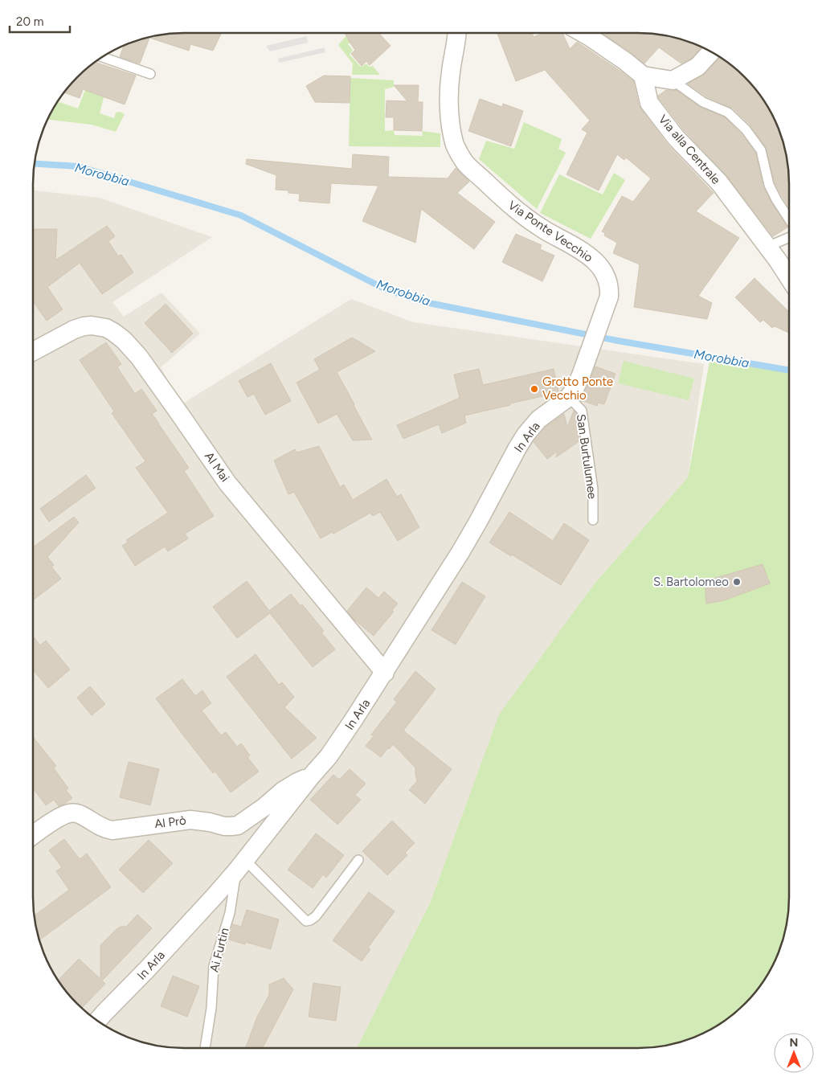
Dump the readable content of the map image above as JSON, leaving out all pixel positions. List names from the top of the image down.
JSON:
{
  "streets": {
    "street": [
      "Via alla Centrale",
      "Via Ponte Vecchio",
      "In Arla",
      "Al Mai",
      "Al Prò"
    ],
    "lane": ["San Burtulumee", "Ai Furtin"]
  },
  "crossings": [
    ["Via Ponte Vecchio", "In Arla"],
    ["In Arla", "San Burtulumee"],
    ["In Arla", "Al Mai"],
    ["In Arla", "Al Prò"],
    ["In Arla", "Ai Furtin"]
  ],
  "water": ["Morobbia"],
  "places": ["Grotto Ponte Vecchio", "S. Bartolomeo"],
  "scale_bar": "20 m",
  "north": "top"
}
